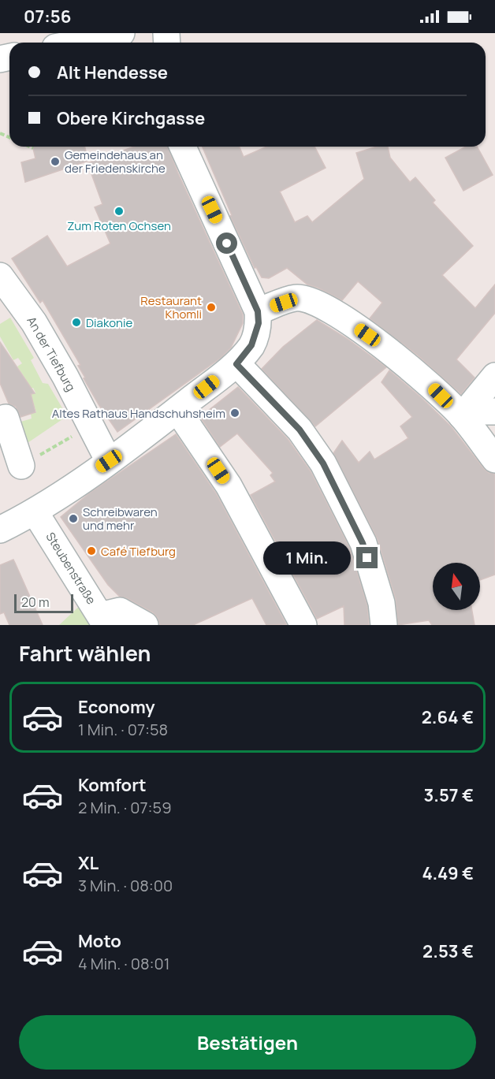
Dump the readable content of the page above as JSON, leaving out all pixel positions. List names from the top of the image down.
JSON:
{
  "streets": {
    "street": ["An der Tiefburg", "Steubenstraße"]
  },
  "places": [
    "Gemeindehaus an der Friedenskirche",
    "Zum Roten Ochsen",
    "Restaurant Khomli",
    "Diakonie",
    "Altes Rathaus Handschuhsheim",
    "Schreibwaren und mehr",
    "Café Tiefburg"
  ],
  "scale_bar": "20 m",
  "north": "top",
  "page": {
    "status": "07:56",
    "banner": ["Alt Hendesse", "Obere Kirchgasse"],
    "bubble": "1 Min.",
    "scale": "20 m",
    "heading": "Fahrt wählen",
    "list": [
      {
        "name": "Economy",
        "note": "1 Min. · 07:58",
        "value": "2.64 €"
      },
      {
        "name": "Komfort",
        "note": "2 Min. · 07:59",
        "value": "3.57 €"
      },
      {
        "name": "XL",
        "note": "3 Min. · 08:00",
        "value": "4.49 €"
      },
      {
        "name": "Moto",
        "note": "4 Min. · 08:01",
        "value": "2.53 €"
      }
    ],
    "buttons": "Bestätigen"
  }
}
